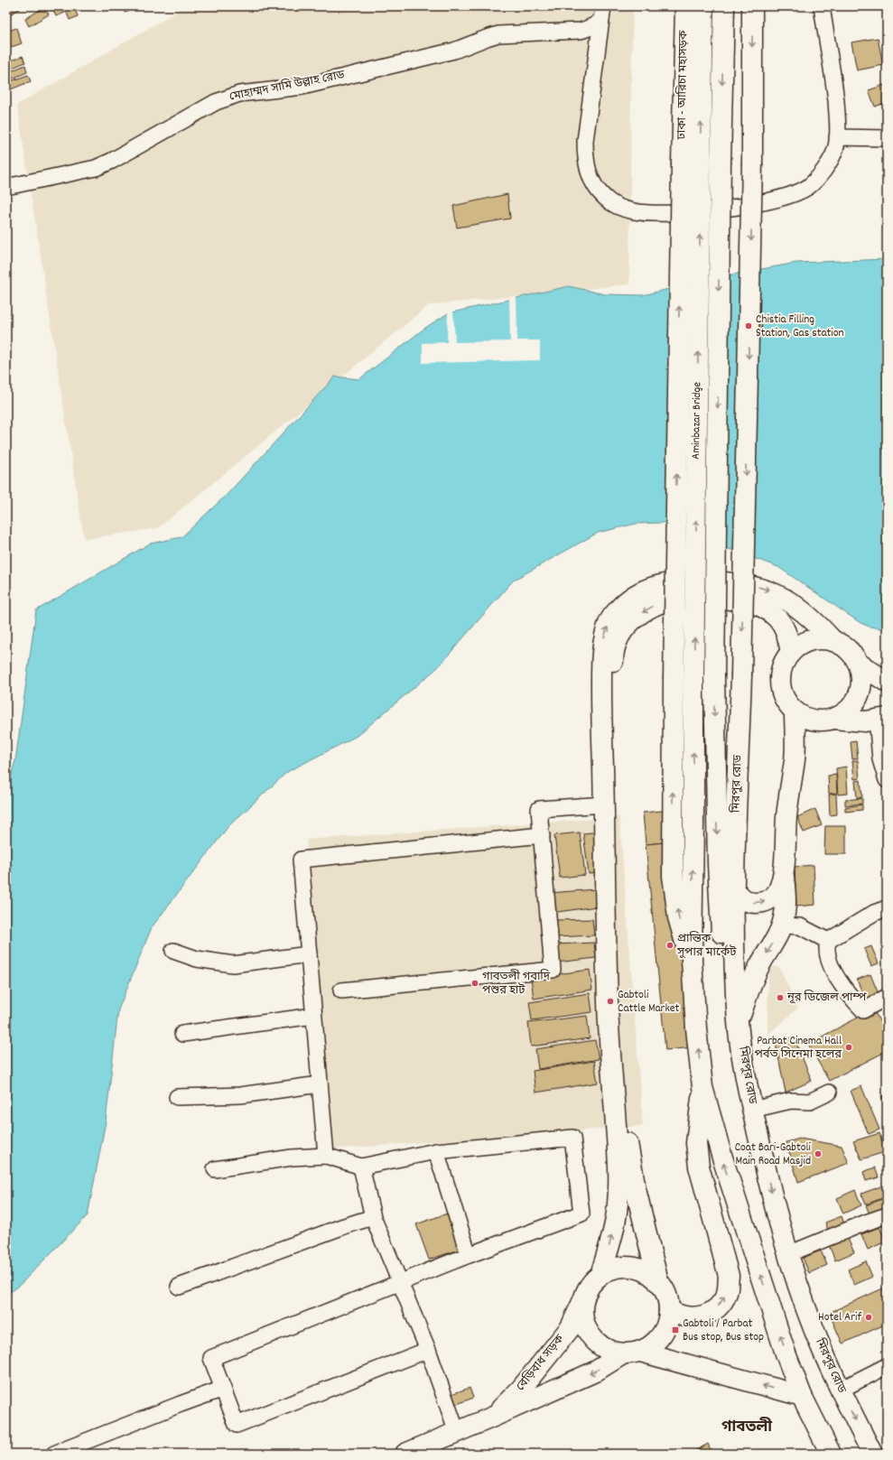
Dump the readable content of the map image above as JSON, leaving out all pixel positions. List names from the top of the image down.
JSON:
{
  "streets": {
    "highway": [
      "ঢাকা - আরিচা মহাসড়ক",
      "Aminbazar Bridge",
      "মিরপুর রোড",
      "বেড়িবাধ সড়ক"
    ],
    "street": ["মোহাম্মদ সামি উল্লাহ রোড"]
  },
  "crossings": [
    ["ঢাকা - আরিচা মহাসড়ক", "Aminbazar Bridge"],
    ["Aminbazar Bridge", "মিরপুর রোড"]
  ],
  "one_way": ["বেড়িবাধ সড়ক"],
  "districts": ["গাবতলী"],
  "places": {
    "other": [
      "Chistia Filling Station, Gas station",
      "প্রান্তিক সুপার মার্কেট",
      "গাবতলী গবাদি পশুর হাট",
      "নূর ডিজেল পাম্প",
      "Gabtoli Cattle Market",
      "Parbat Cinema Hall পর্বত সিনেমা হলের",
      "Coat Bari-Gabtoli Main Road Masjid",
      "Hotel Arif"
    ],
    "transit": ["Gabtoli / Parbat Bus stop, Bus stop"]
  }
}
